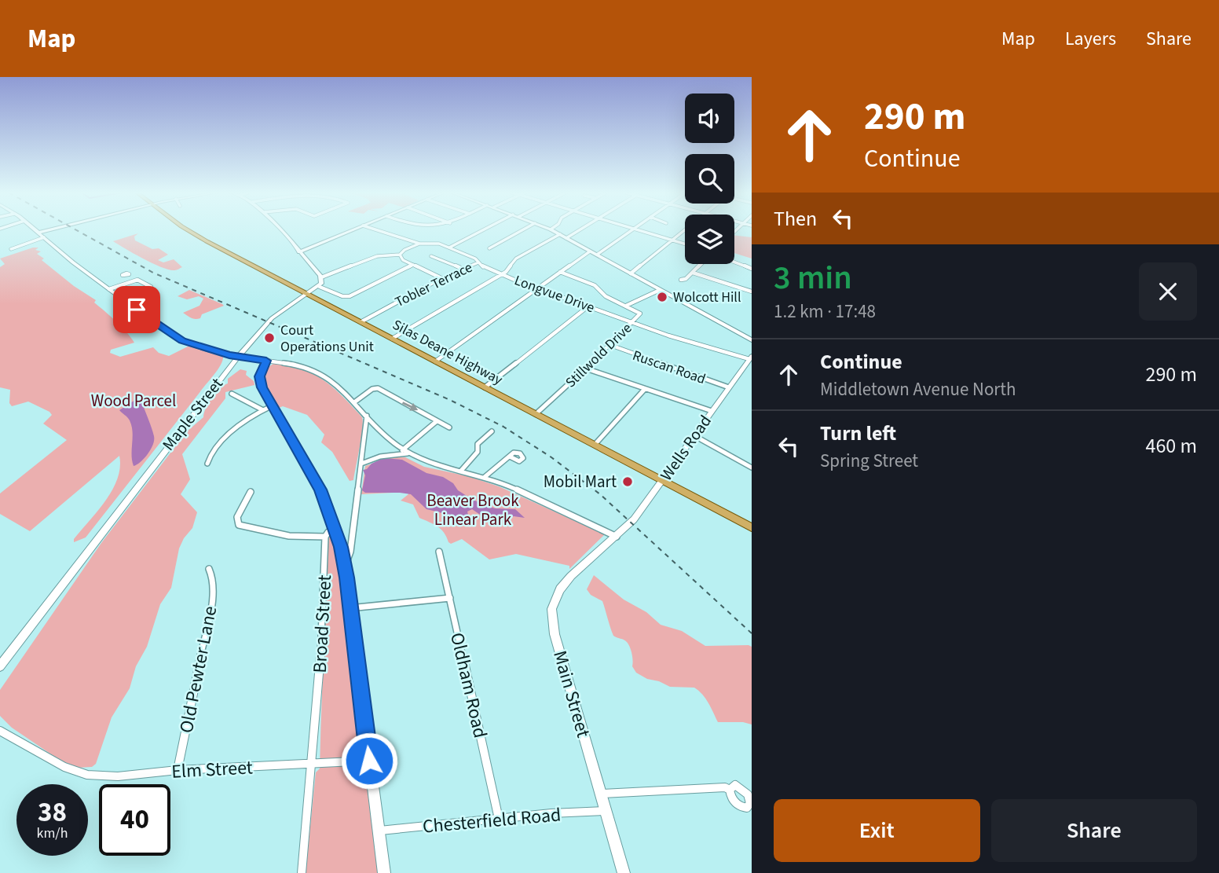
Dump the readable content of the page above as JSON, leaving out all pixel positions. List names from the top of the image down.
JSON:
{
  "streets": {
    "main road": ["Silas Deane Highway"],
    "street": [
      "Tobler Terrace",
      "Longvue Drive",
      "Stillwold Drive",
      "Ruscan Road",
      "Maple Street",
      "Wells Road",
      "Broad Street",
      "Old Pewter Lane",
      "Oldham Road",
      "Main Street",
      "Elm Street",
      "Chesterfield Road"
    ]
  },
  "crossings": [
    ["Tobler Terrace", "Longvue Drive"],
    ["Tobler Terrace", "Silas Deane Highway"],
    ["Longvue Drive", "Stillwold Drive"],
    ["Longvue Drive", "Wells Road"],
    ["Silas Deane Highway", "Stillwold Drive"],
    ["Silas Deane Highway", "Maple Street"],
    ["Silas Deane Highway", "Wells Road"],
    ["Stillwold Drive", "Ruscan Road"],
    ["Ruscan Road", "Wells Road"],
    ["Wells Road", "Main Street"],
    ["Broad Street", "Elm Street"],
    ["Broad Street", "Chesterfield Road"],
    ["Old Pewter Lane", "Elm Street"],
    ["Oldham Road", "Chesterfield Road"],
    ["Main Street", "Chesterfield Road"]
  ],
  "parks": ["Wood Parcel", "Beaver Brook Linear Park"],
  "places": ["Wolcott Hill", "Court Operations Unit", "Mobil Mart"],
  "page": {
    "header": "Map",
    "nav": ["Map", "Layers", "Share"],
    "turn": ["290 m", "Continue"],
    "then": "Then",
    "heading": ["3 min", "1.2 km · 17:48"],
    "list": [
      {
        "name": "Continue",
        "note": "Middletown Avenue North",
        "value": "290 m"
      },
      {
        "name": "Turn left",
        "note": "Spring Street",
        "value": "460 m"
      }
    ],
    "speed": "38 km/h",
    "limit": "40",
    "buttons": ["Exit", "Share"]
  }
}
